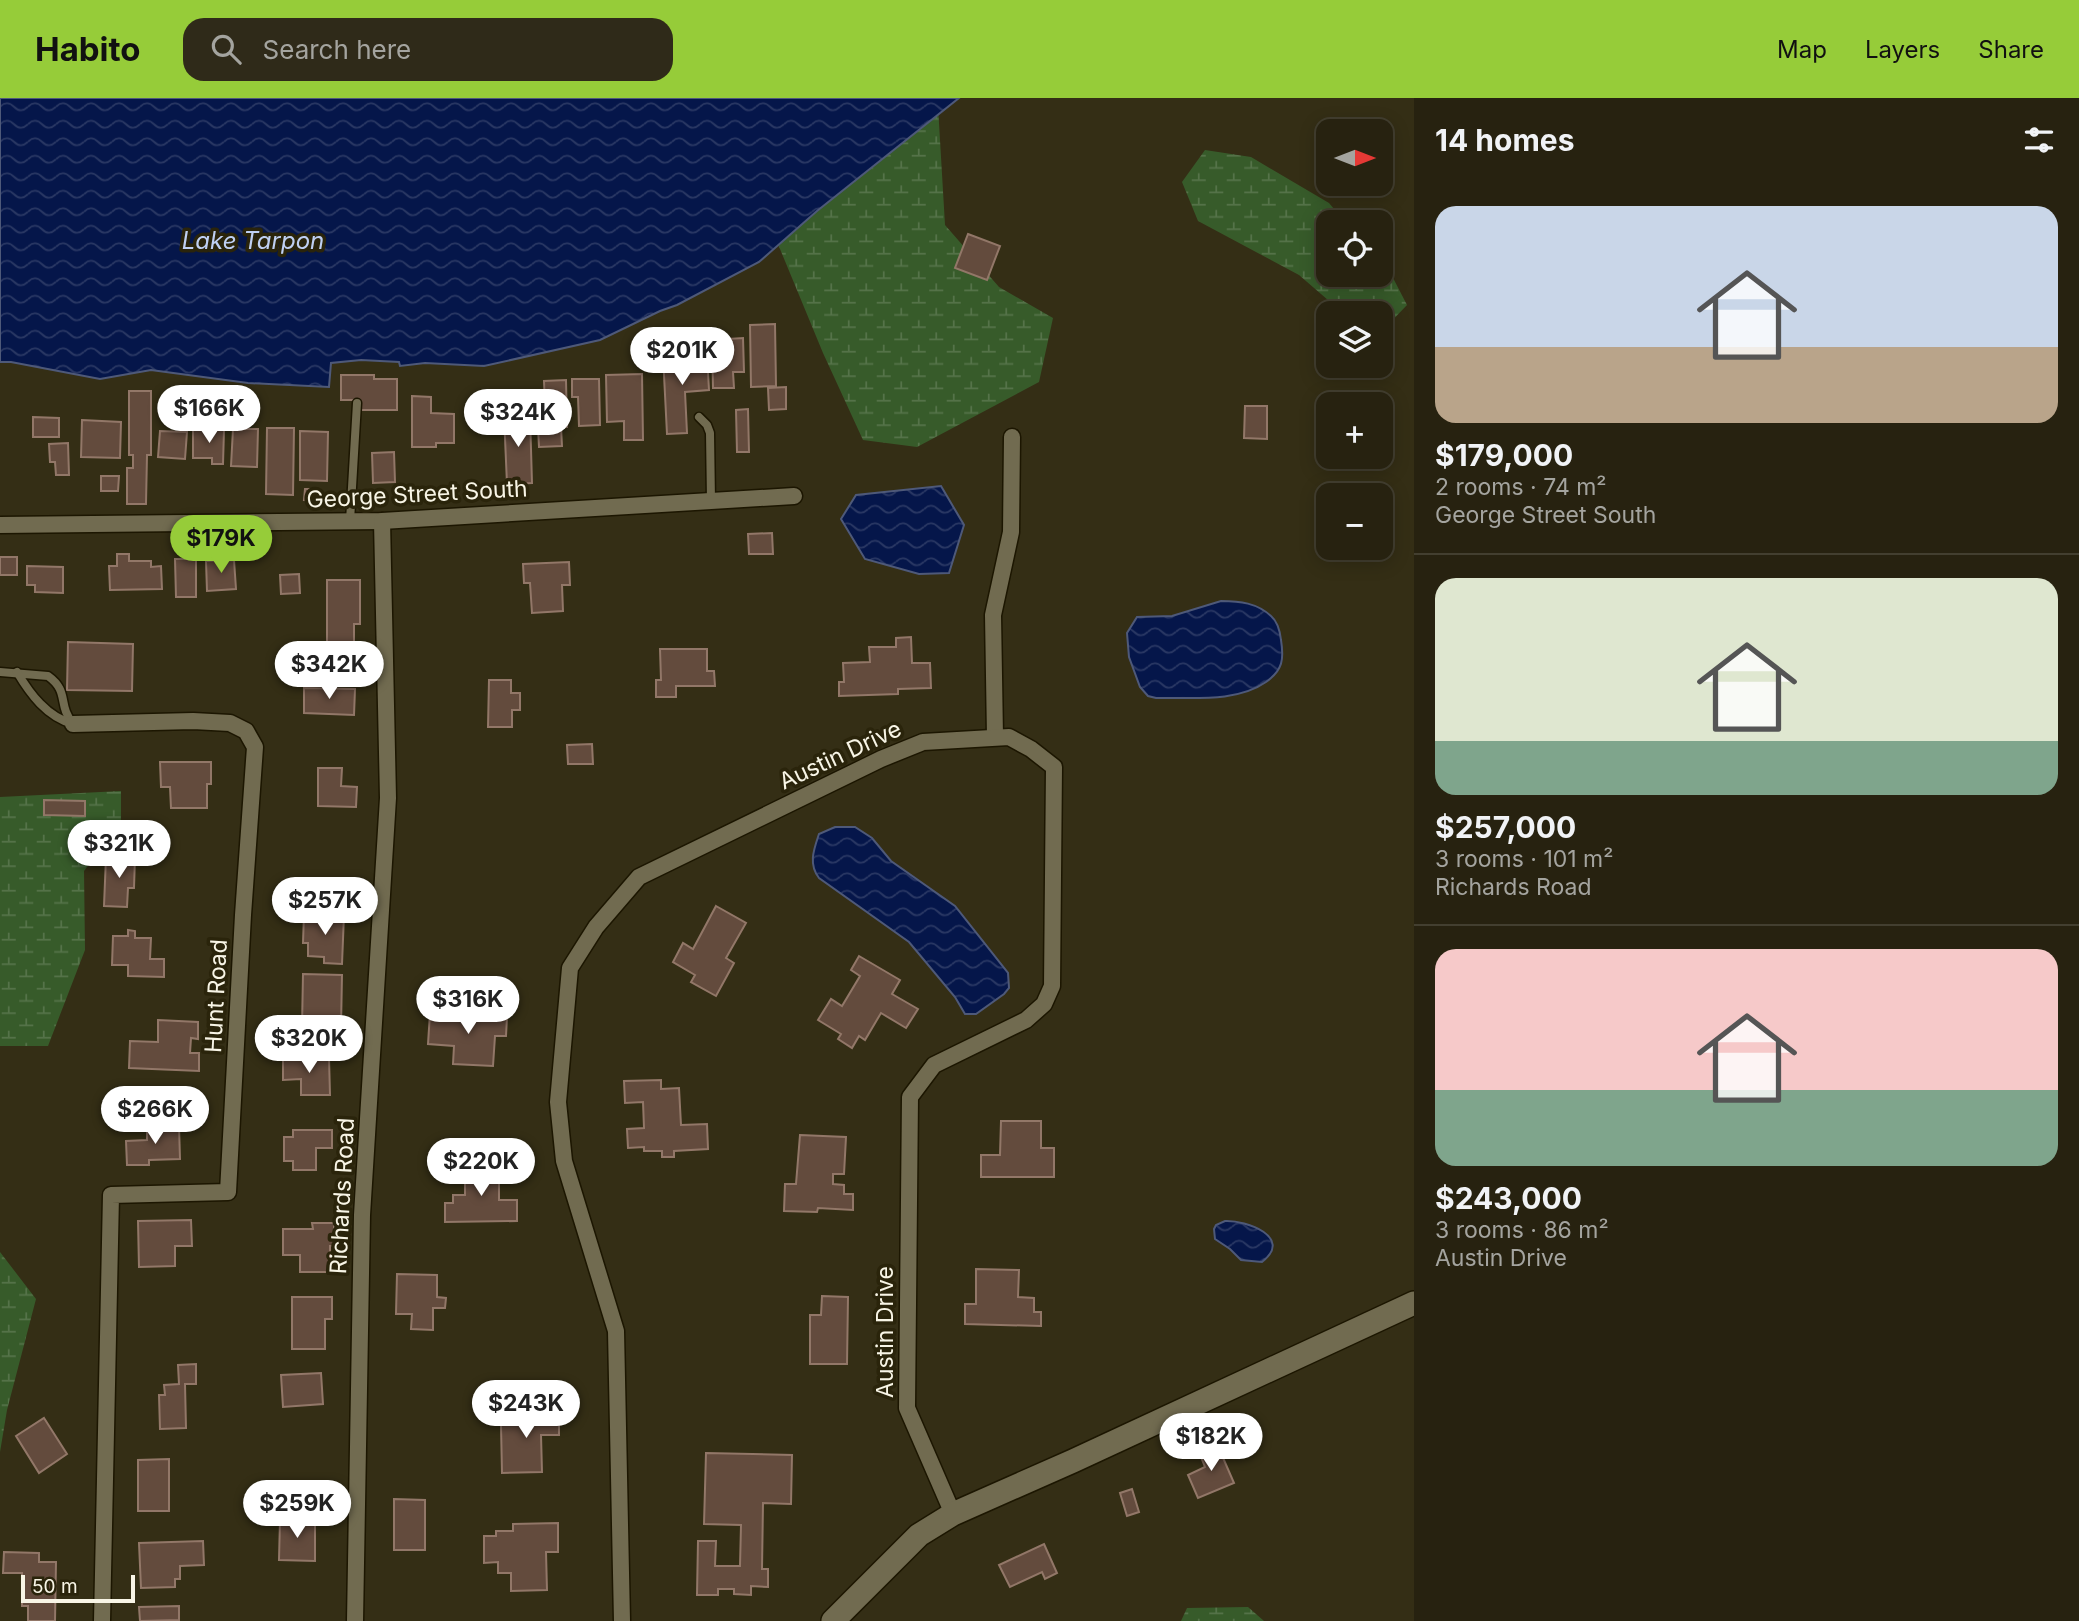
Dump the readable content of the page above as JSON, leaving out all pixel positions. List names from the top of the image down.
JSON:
{
  "streets": {
    "street": [
      "George Street South",
      "Austin Drive",
      "Hunt Road",
      "Richards Road"
    ]
  },
  "crossings": [
    ["George Street South", "Richards Road"]
  ],
  "water": ["Lake Tarpon"],
  "scale_bar": "50 m",
  "north": "right",
  "page": {
    "header": "Habito",
    "search": "Search here",
    "nav": ["Map", "Layers", "Share"],
    "heading": "14 homes",
    "map_buttons": ["+", "−"],
    "list": [
      {
        "name": "$179,000",
        "note": "2 rooms · 74 m² · George Street South"
      },
      {
        "name": "$257,000",
        "note": "3 rooms · 101 m² · Richards Road"
      },
      {
        "name": "$243,000",
        "note": "3 rooms · 86 m² · Austin Drive"
      }
    ],
    "price": [
      "$201K",
      "$166K",
      "$324K",
      "$179K",
      "$342K",
      "$321K",
      "$257K",
      "$316K",
      "$320K",
      "$266K",
      "$220K",
      "$243K",
      "$182K",
      "$259K"
    ],
    "scale": "50 m"
  }
}
